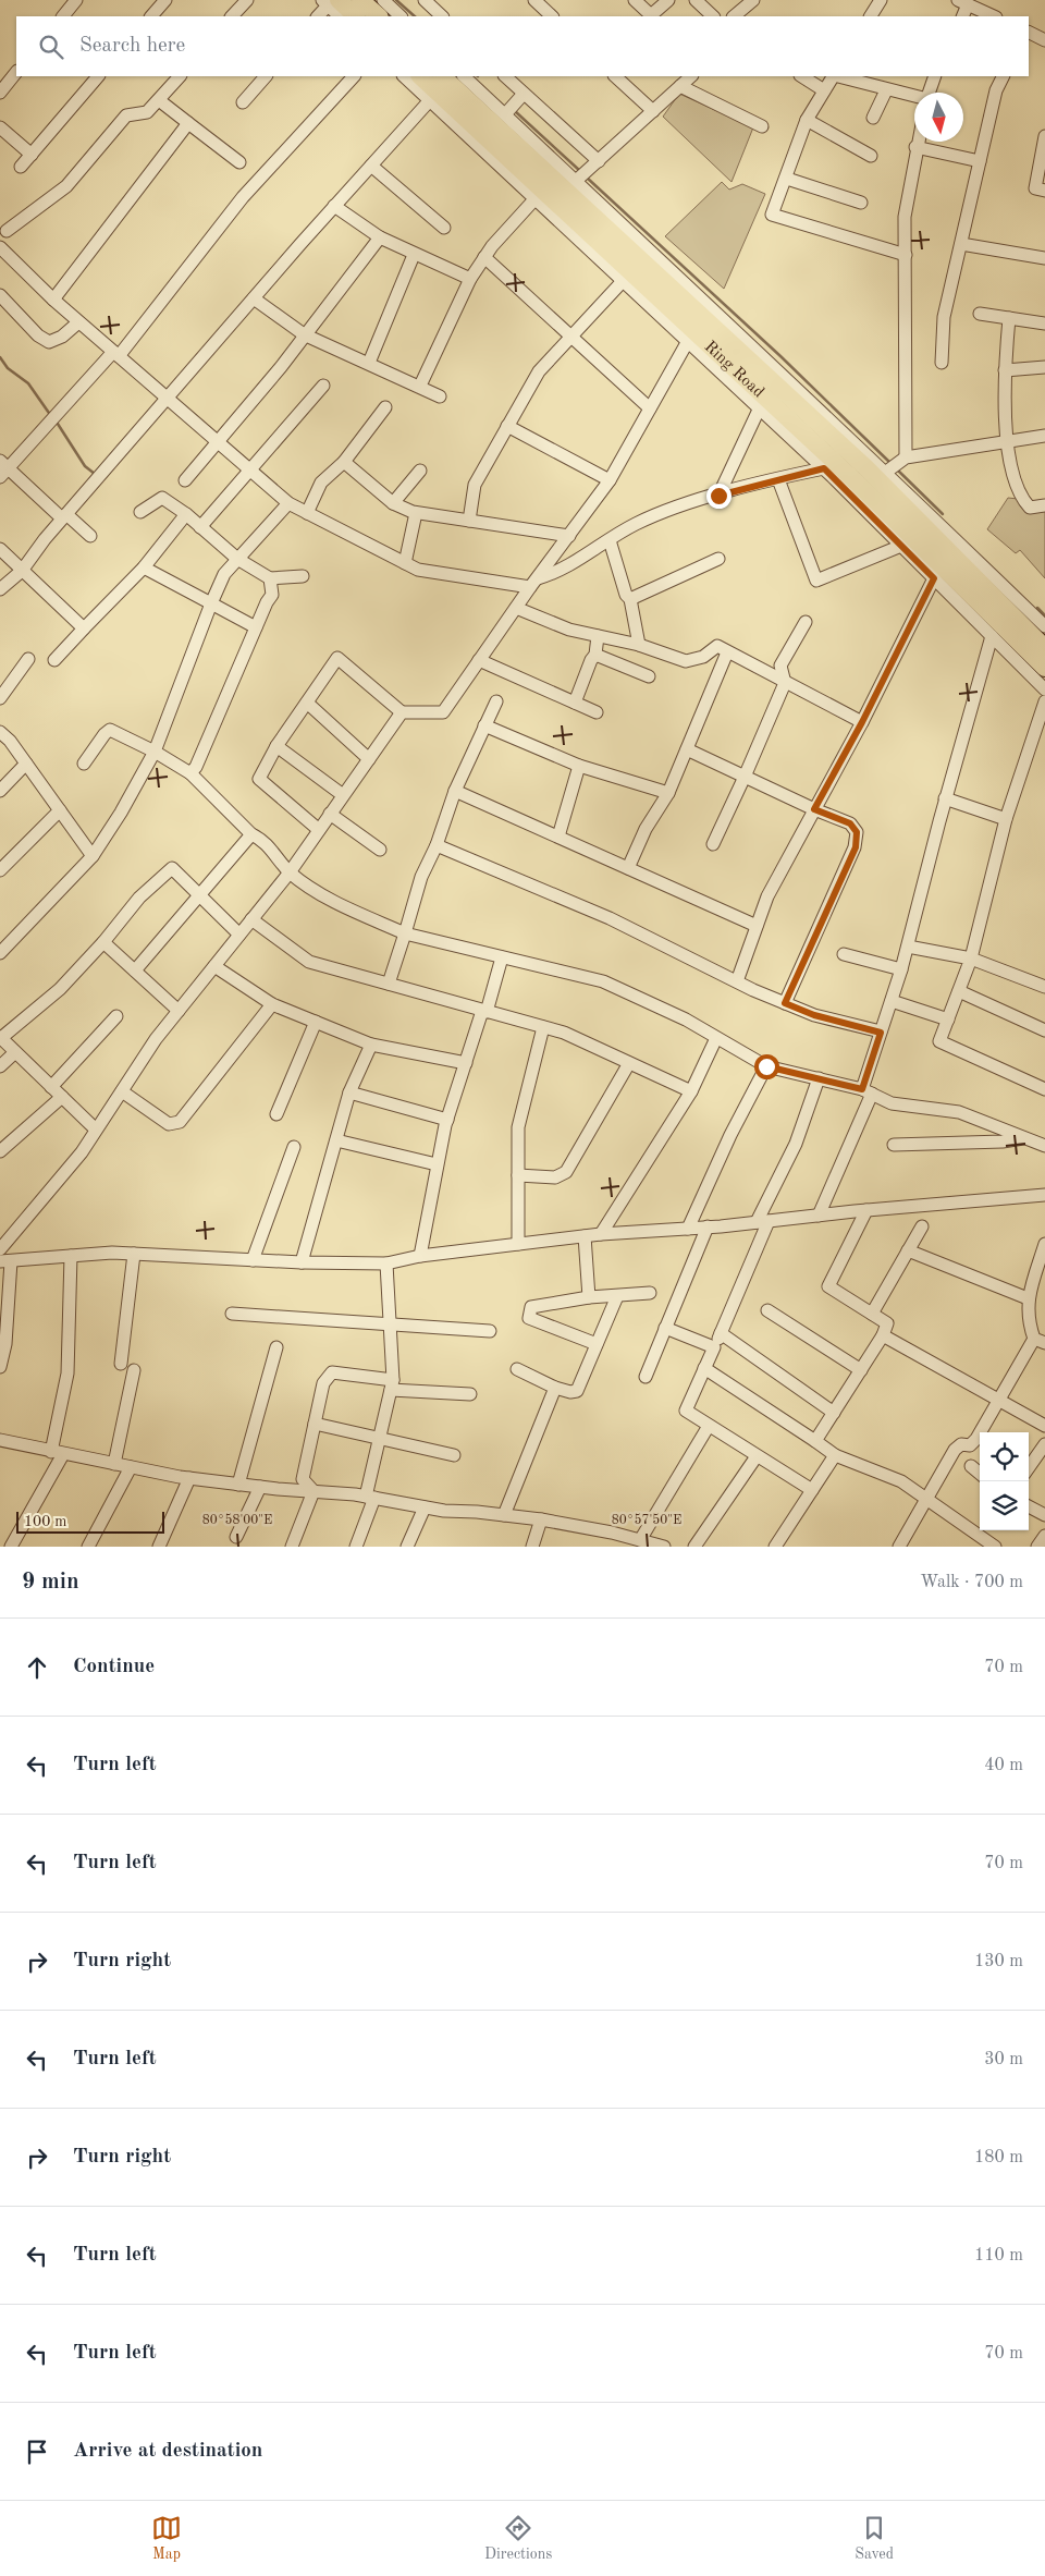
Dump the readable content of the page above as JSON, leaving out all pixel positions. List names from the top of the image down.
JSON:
{
  "streets": {
    "highway": ["Ring Road"]
  },
  "scale_bar": "100 m",
  "north": "bottom",
  "page": {
    "search": "Search here",
    "scale": "100 m",
    "heading": ["9 min", "Walk · 700 m"],
    "list": [
      ["Continue", "70 m"],
      ["Turn left", "40 m"],
      ["Turn left", "70 m"],
      ["Turn right", "130 m"],
      ["Turn left", "30 m"],
      ["Turn right", "180 m"],
      ["Turn left", "110 m"],
      ["Turn left", "70 m"],
      "Arrive at destination"
    ],
    "nav": ["Map", "Directions", "Saved"]
  },
  "coordinates": ["80°58'00\"E", "80°57'50\"E"]
}
